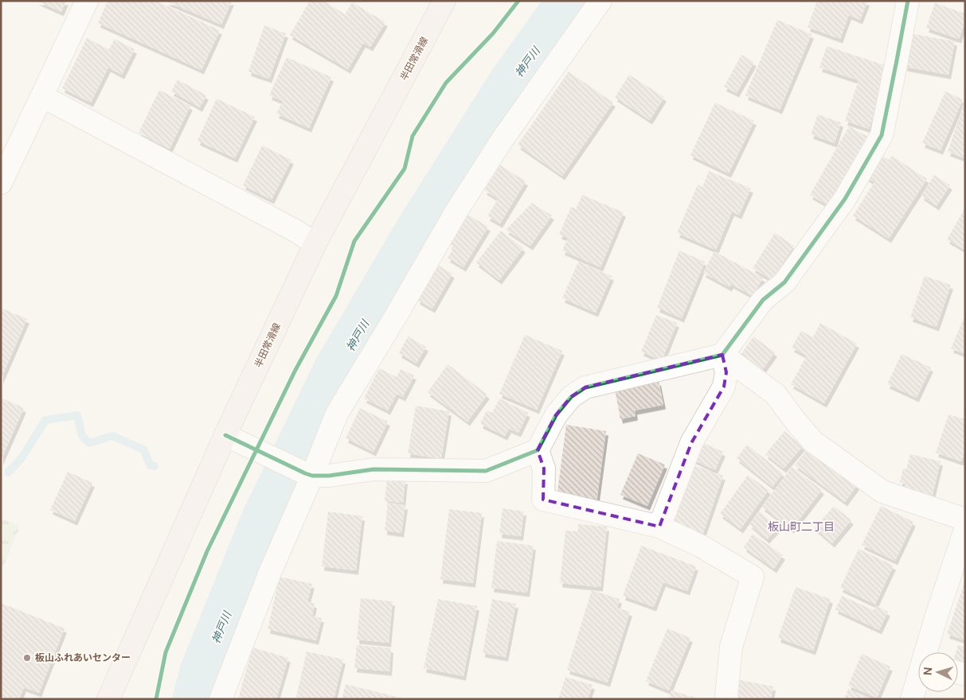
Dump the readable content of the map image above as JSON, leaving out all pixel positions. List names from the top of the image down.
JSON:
{
  "streets": {
    "main road": ["半田常滑線"]
  },
  "districts": ["板山町二丁目"],
  "water": ["神戸川"],
  "places": ["板山ふれあいセンター"],
  "north": "left"
}
